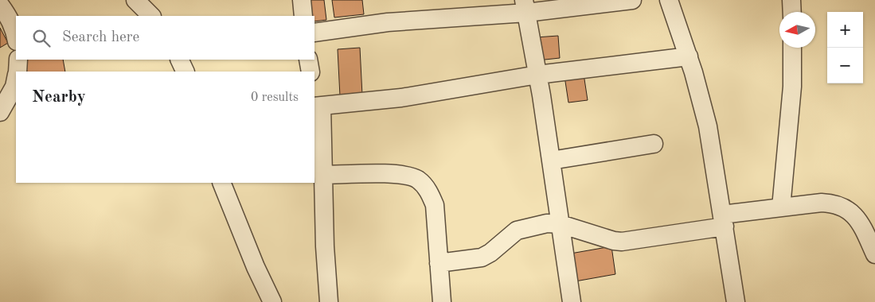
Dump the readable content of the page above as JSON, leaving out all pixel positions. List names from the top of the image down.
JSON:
{
  "north": "left",
  "page": {
    "map_buttons": ["+", "−"],
    "search": "Search here",
    "heading": ["Nearby", "0 results"]
  }
}
